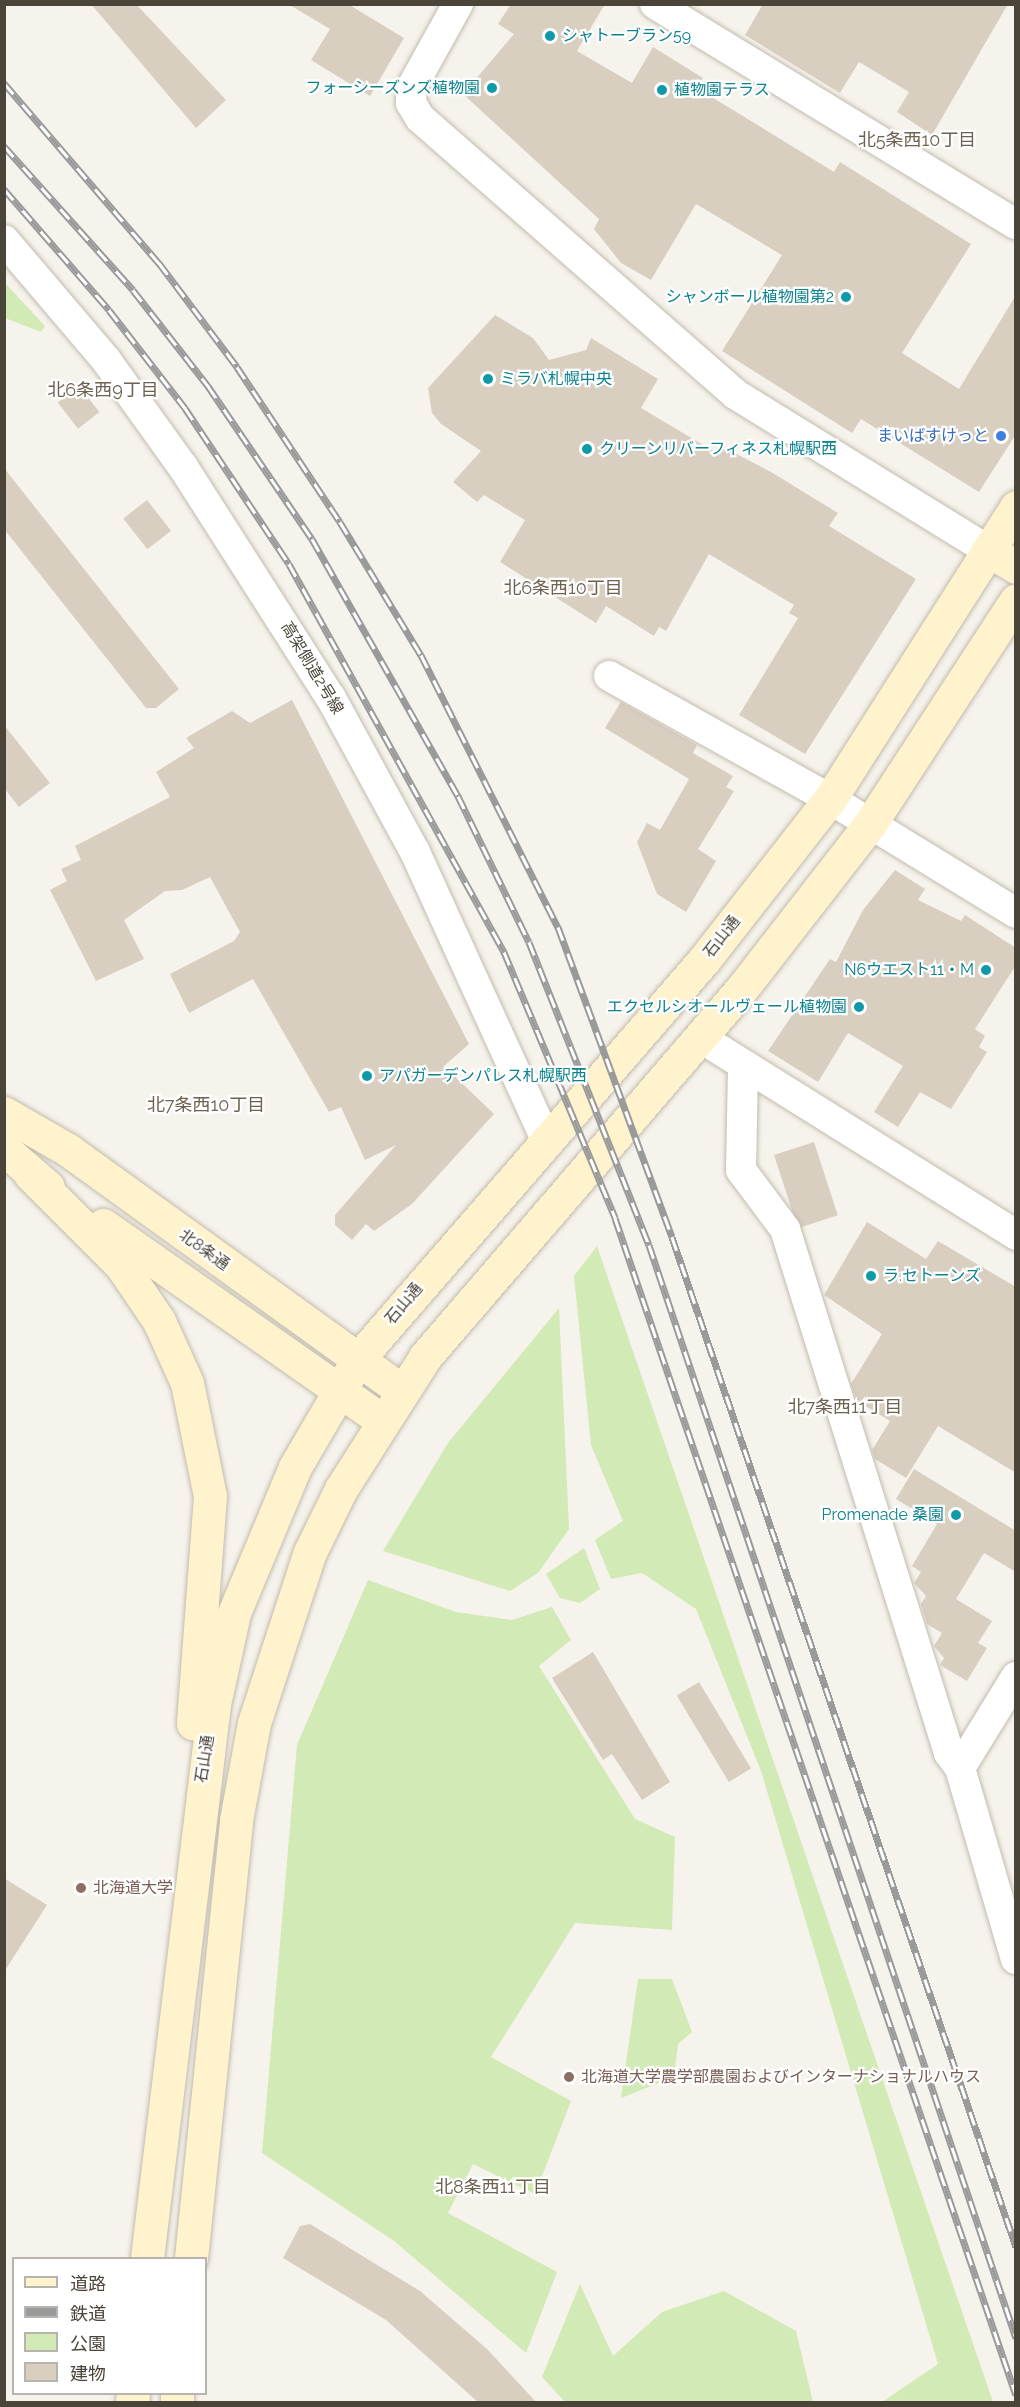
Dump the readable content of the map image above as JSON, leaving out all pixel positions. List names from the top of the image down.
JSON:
{
  "streets": {
    "main road": ["石山通", "北8条通"],
    "street": ["高架側道2号線"]
  },
  "crossings": [
    ["高架側道2号線", "石山通"],
    ["石山通", "北8条通"]
  ],
  "districts": [
    "北5条西10丁目",
    "北6条西9丁目",
    "北6条西10丁目",
    "北7条西10丁目",
    "北7条西11丁目",
    "北8条西11丁目"
  ],
  "places": [
    "シャトーブラン59",
    "フォーシーズンズ植物園",
    "植物園テラス",
    "シャンボール植物園第2",
    "ミラバ札幌中央",
    "まいばすけっと",
    "クリーンリバーフィネス札幌駅西",
    "N6ウエスト11・M",
    "エクセルシオールヴェール植物園",
    "アパガーデンパレス札幌駅西",
    "ラ.セトーンズ",
    "Promenade 桑園",
    "北海道大学",
    "北海道大学農学部農園およびインターナショナルハウス"
  ],
  "legend": [
    "道路",
    "鉄道",
    "公園",
    "建物"
  ]
}
